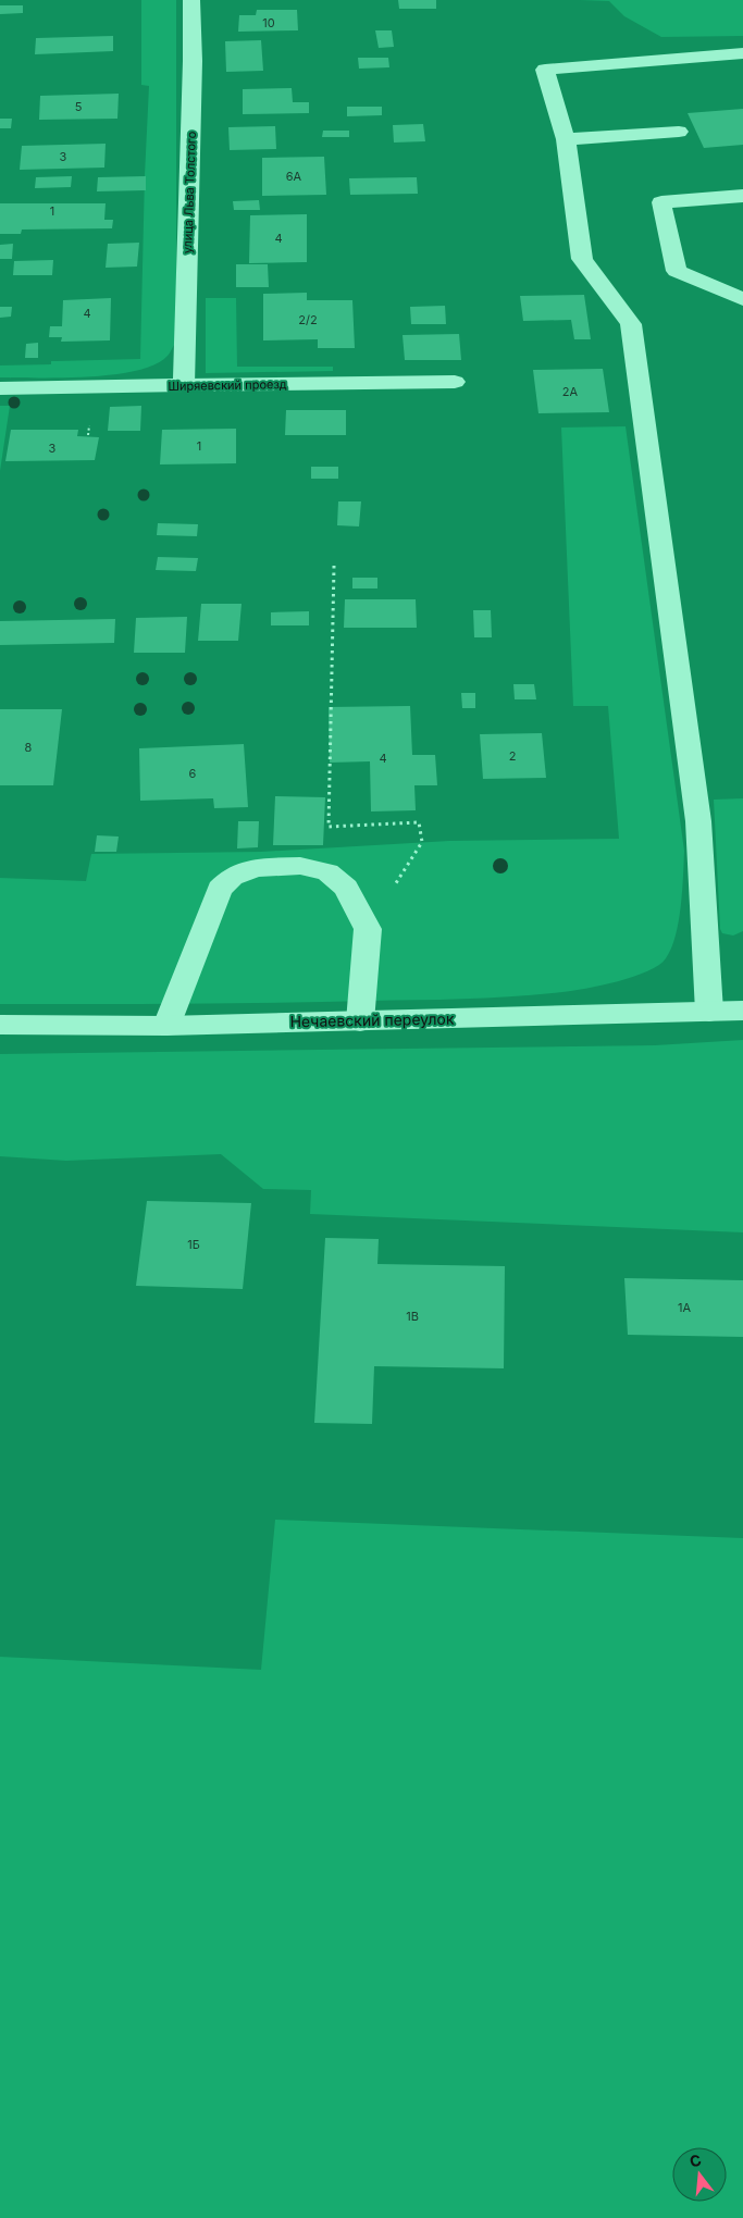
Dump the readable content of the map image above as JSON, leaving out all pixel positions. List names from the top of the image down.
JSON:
{
  "streets": {
    "street": ["улица Льва Толстого", "Ширяевский проезд", "Нечаевский переулок"]
  },
  "crossings": [
    ["улица Льва Толстого", "Ширяевский проезд"]
  ],
  "house_numbers": [
    "10",
    "5",
    "3",
    "6А",
    "1",
    "4",
    "4",
    "2/2",
    "2А",
    "1",
    "3",
    "8",
    "2",
    "4",
    "6",
    "1Б",
    "1А",
    "1В"
  ],
  "north": "top"
}
